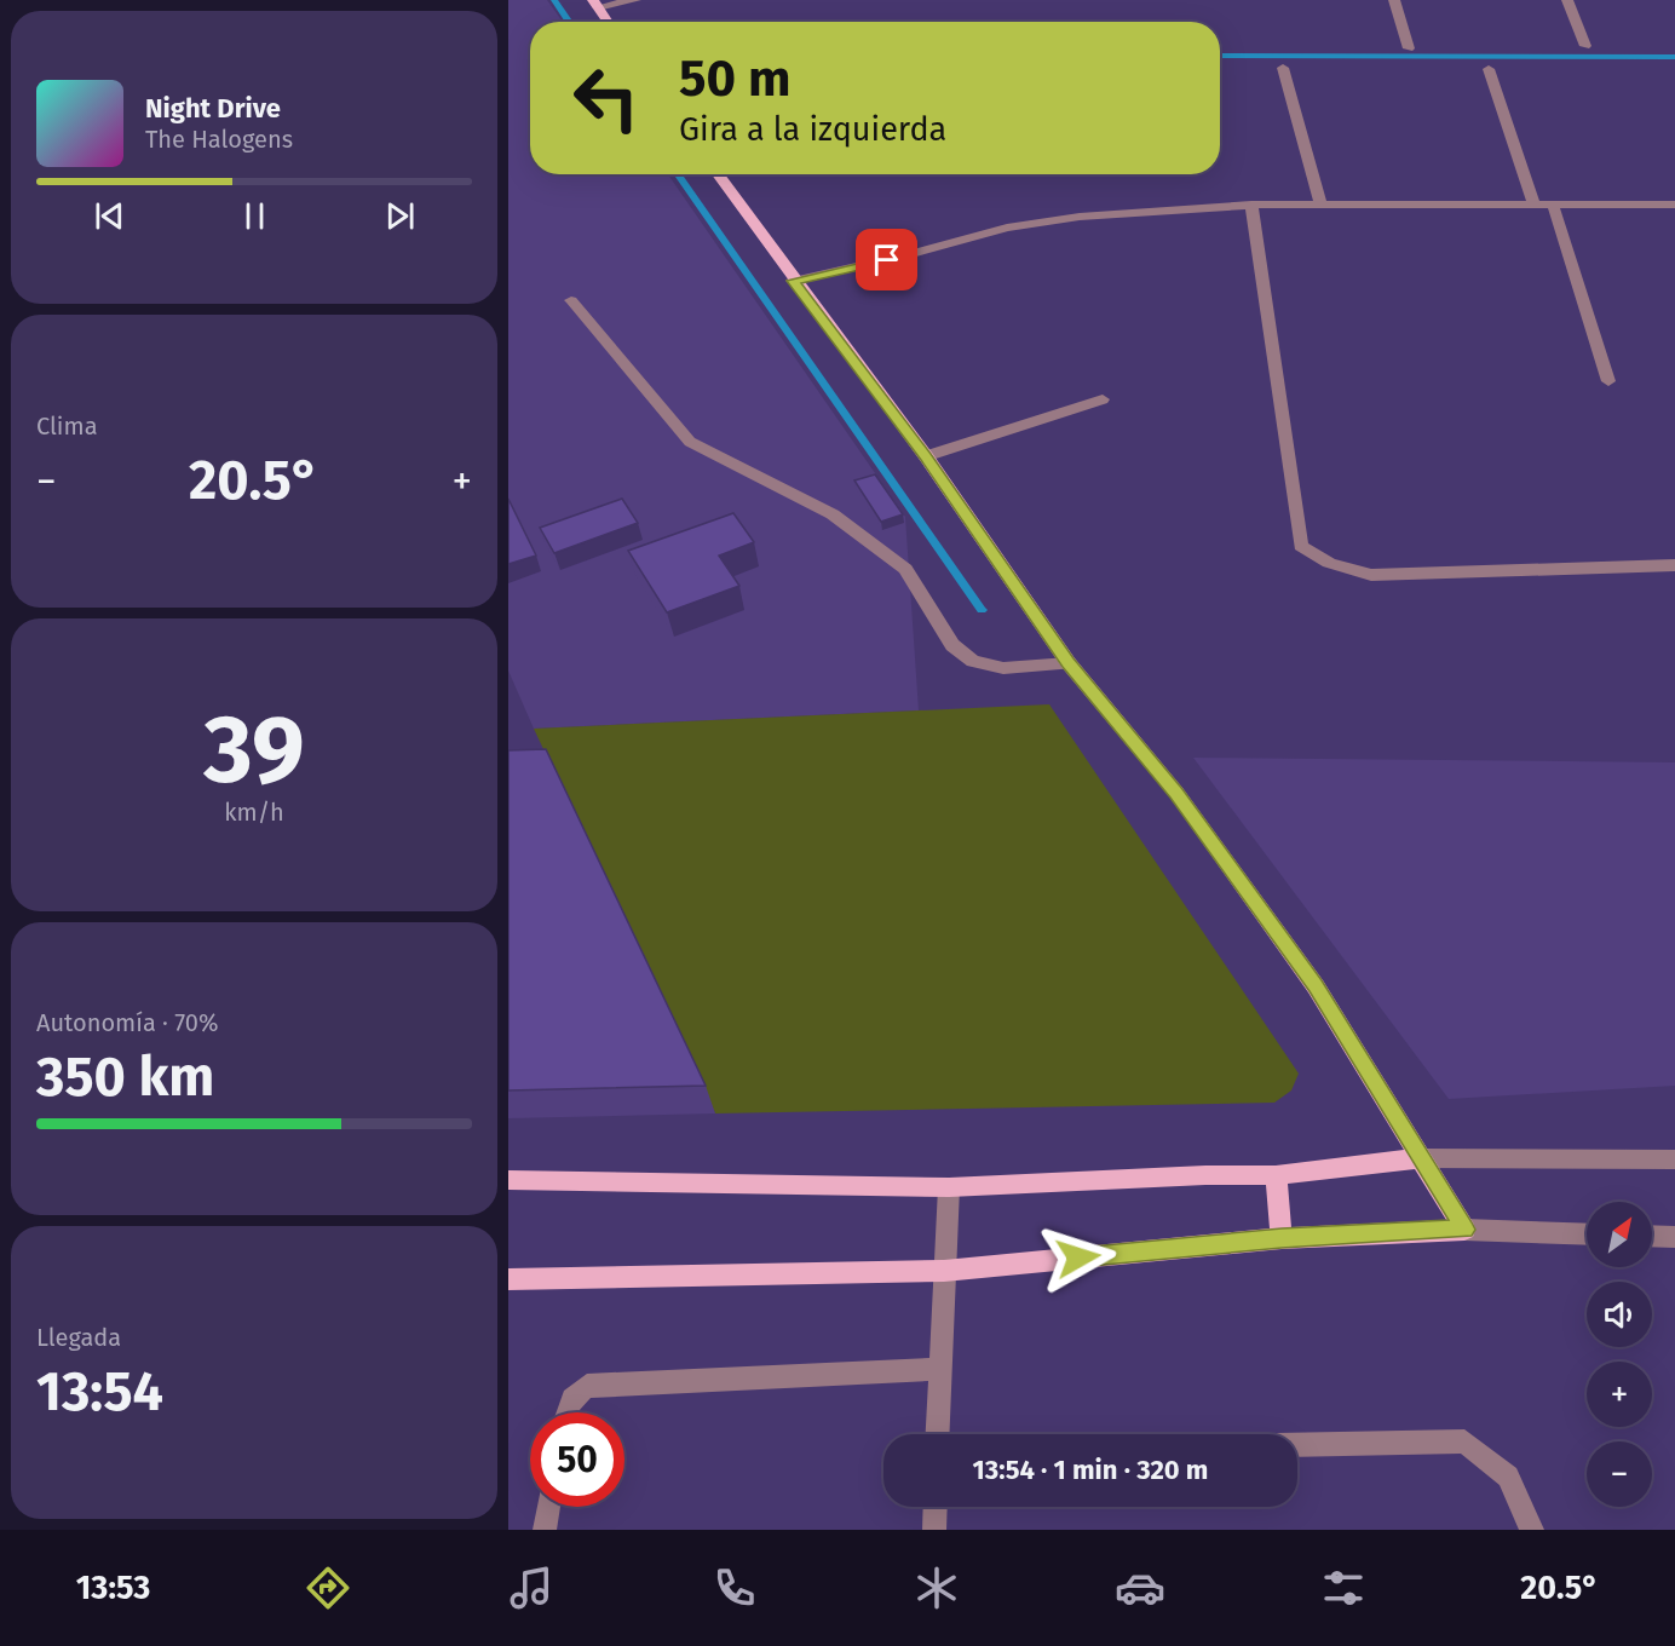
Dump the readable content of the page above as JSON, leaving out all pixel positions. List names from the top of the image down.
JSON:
{
  "north": "top right",
  "page": {
    "turn": ["50 m", "Gira a la izquierda"],
    "song": ["Night Drive", "The Halogens"],
    "tile": [
      "Clima",
      ["39", "km/h"],
      ["Autonomía · 70%", "350 km"],
      ["Llegada", "13:54"]
    ],
    "heat": ["−", "20.5°", "+"],
    "map_buttons": ["+", "−"],
    "limit": "50",
    "trip": "13:54 · 1 min · 320 m",
    "tabs": ["13:53", "20.5°"]
  }
}
